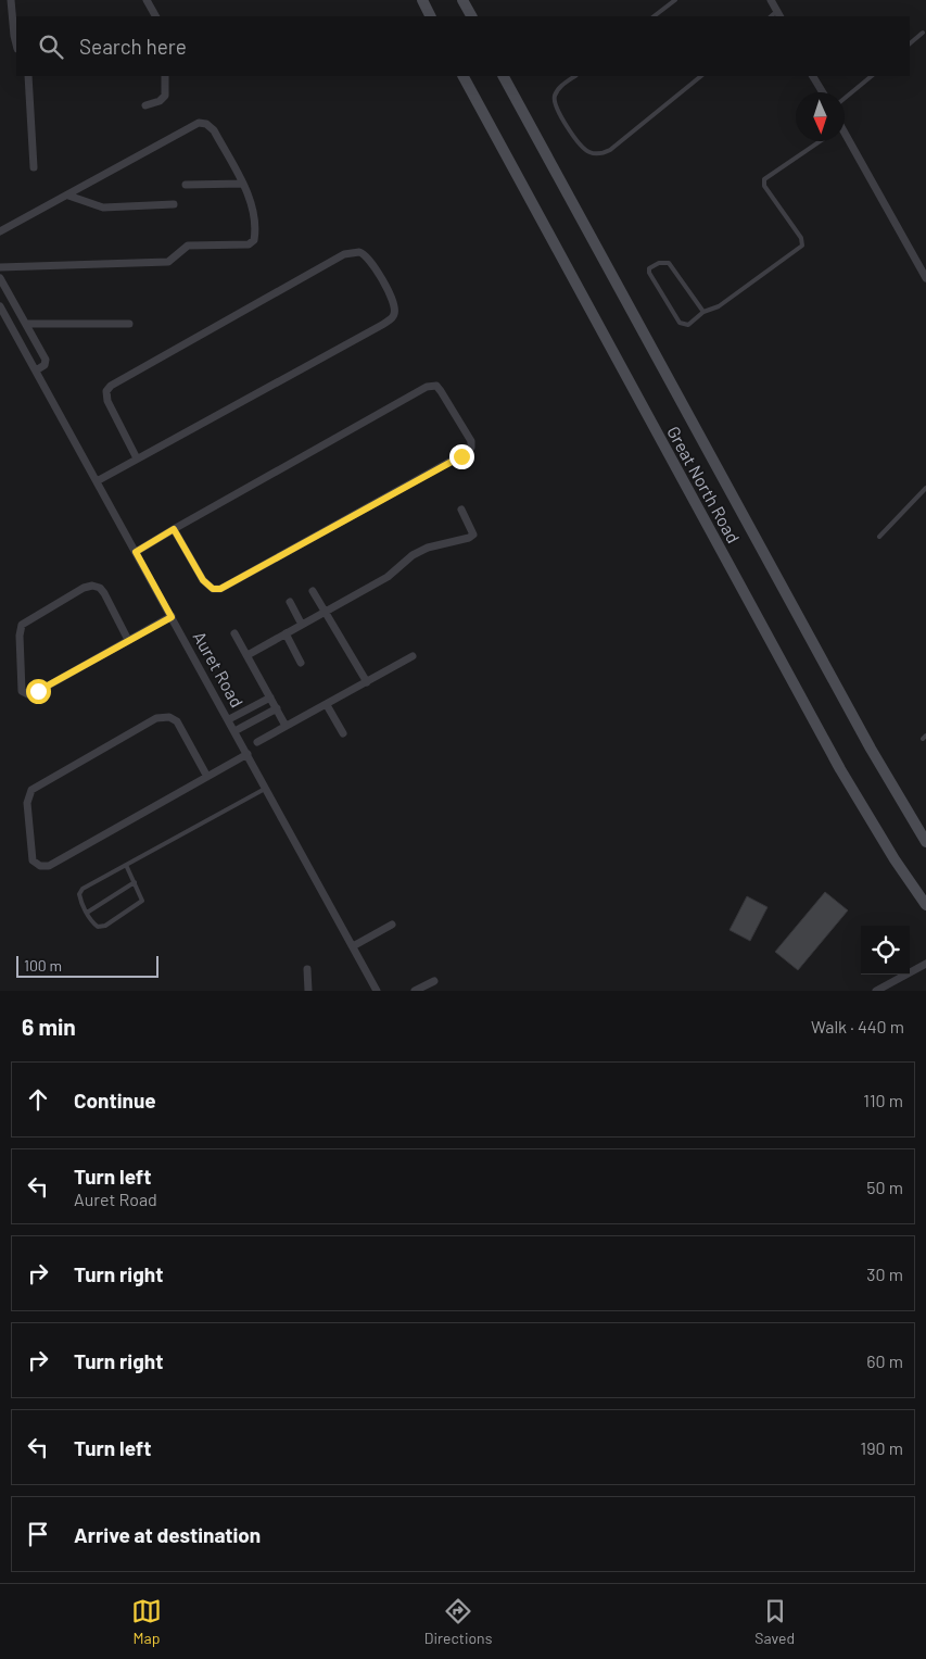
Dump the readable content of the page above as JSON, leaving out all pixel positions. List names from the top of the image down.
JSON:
{
  "streets": {
    "main road": ["Great North Road"],
    "street": ["Auret Road"]
  },
  "scale_bar": "100 m",
  "north": "bottom",
  "page": {
    "search": "Search here",
    "scale": "100 m",
    "heading": ["6 min", "Walk · 440 m"],
    "list": [
      ["Continue", "110 m"],
      ["Turn left", "Auret Road", "50 m"],
      ["Turn right", "30 m"],
      ["Turn right", "60 m"],
      ["Turn left", "190 m"],
      "Arrive at destination"
    ],
    "nav": ["Map", "Directions", "Saved"]
  }
}
